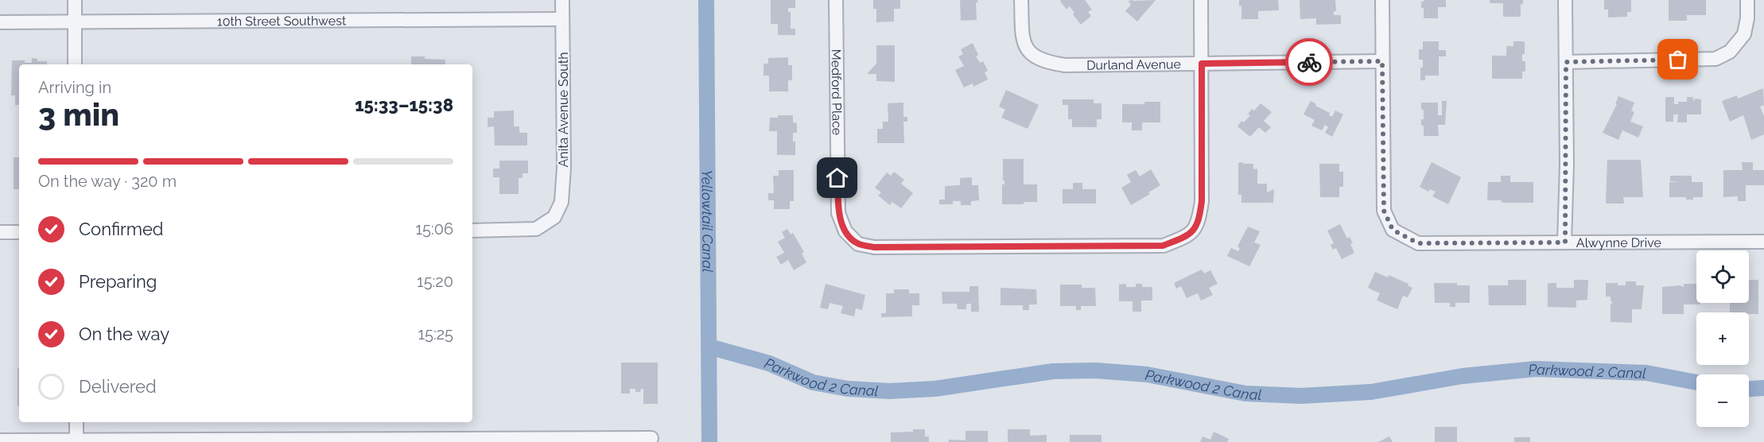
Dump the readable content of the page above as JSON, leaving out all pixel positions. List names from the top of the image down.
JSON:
{
  "streets": {
    "street": [
      "10th Street Southwest",
      "Durland Avenue",
      "Medford Place",
      "Anita Avenue South",
      "Alwynne Drive"
    ]
  },
  "crossings": [
    ["10th Street Southwest", "Anita Avenue South"],
    ["Durland Avenue", "Medford Place"],
    ["Durland Avenue", "Alwynne Drive"]
  ],
  "water": ["Yellowtail Canal", "Parkwood 2 Canal"],
  "page": {
    "heading": ["3 min", "Arriving in", "15:33–15:38"],
    "bar": "On the way · 320 m",
    "list": [
      ["Confirmed", "15:06"],
      ["Preparing", "15:20"],
      ["On the way", "15:25"],
      "Delivered"
    ],
    "map_buttons": ["+", "−"]
  }
}
